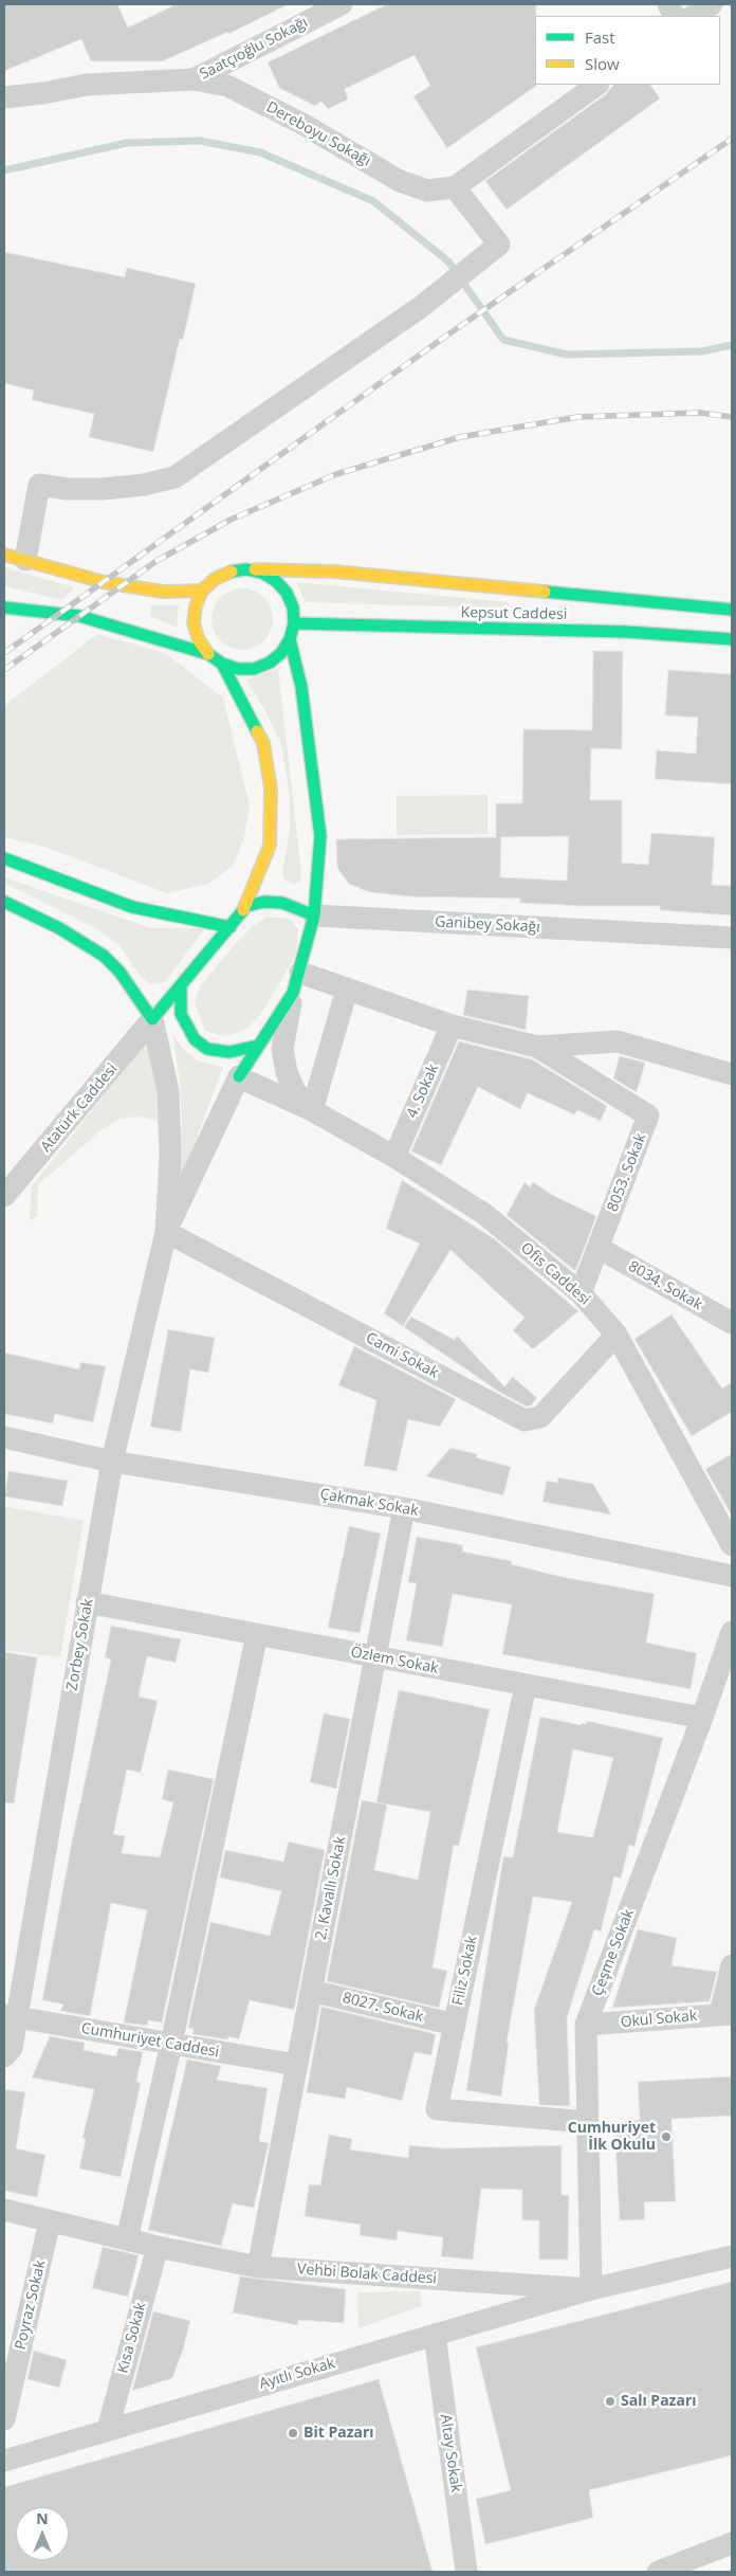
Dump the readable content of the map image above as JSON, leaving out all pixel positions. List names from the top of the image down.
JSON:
{
  "streets": {
    "main road": ["Kepsut Caddesi", "Ganibey Sokağı"],
    "street": [
      "Saatçıoğlu Sokağı",
      "Dereboyu Sokağı",
      "4. Sokak",
      "Atatürk Caddesi",
      "8053. Sokak",
      "Ofis Caddesi",
      "8034. Sokak",
      "Cami Sokak",
      "Çakmak Sokak",
      "Zorbey Sokak",
      "Özlem Sokak",
      "2. Kavallı Sokak",
      "Çeşme Sokak",
      "Filiz Sokak",
      "8027. Sokak",
      "Okul Sokak",
      "Cumhuriyet Caddesi",
      "Vehbi Bolak Caddesi",
      "Poyraz Sokak",
      "Kısa Sokak",
      "Ayıtlı Sokak",
      "Altay Sokak"
    ]
  },
  "crossings": [
    ["Saatçıoğlu Sokağı", "Dereboyu Sokağı"],
    ["4. Sokak", "Ofis Caddesi"],
    ["8053. Sokak", "Ofis Caddesi"],
    ["8053. Sokak", "8034. Sokak"],
    ["Ofis Caddesi", "Cami Sokak"],
    ["Cami Sokak", "Zorbey Sokak"],
    ["Çakmak Sokak", "Zorbey Sokak"],
    ["Çakmak Sokak", "2. Kavallı Sokak"],
    ["Zorbey Sokak", "Özlem Sokak"],
    ["Zorbey Sokak", "Cumhuriyet Caddesi"],
    ["Özlem Sokak", "2. Kavallı Sokak"],
    ["Özlem Sokak", "Çeşme Sokak"],
    ["Özlem Sokak", "Filiz Sokak"],
    ["2. Kavallı Sokak", "8027. Sokak"],
    ["2. Kavallı Sokak", "Cumhuriyet Caddesi"],
    ["2. Kavallı Sokak", "Vehbi Bolak Caddesi"],
    ["Çeşme Sokak", "Filiz Sokak"],
    ["Çeşme Sokak", "Okul Sokak"],
    ["Çeşme Sokak", "Vehbi Bolak Caddesi"],
    ["Çeşme Sokak", "Ayıtlı Sokak"],
    ["Filiz Sokak", "8027. Sokak"],
    ["Vehbi Bolak Caddesi", "Poyraz Sokak"],
    ["Vehbi Bolak Caddesi", "Kısa Sokak"],
    ["Vehbi Bolak Caddesi", "Ayıtlı Sokak"],
    ["Kısa Sokak", "Ayıtlı Sokak"],
    ["Ayıtlı Sokak", "Altay Sokak"]
  ],
  "places": ["Cumhuriyet İlk Okulu", "Salı Pazarı", "Bit Pazarı"],
  "legend": ["Fast", "Slow"],
  "north": "top"
}
